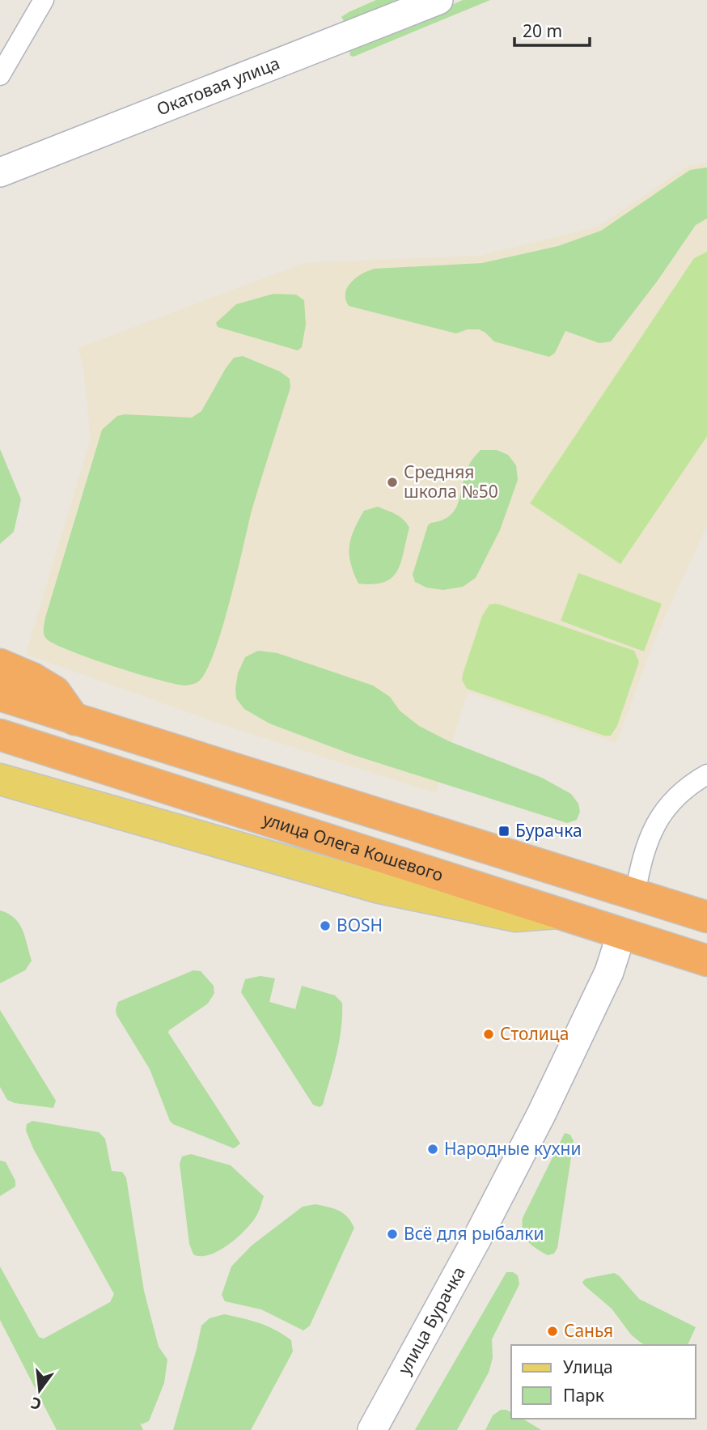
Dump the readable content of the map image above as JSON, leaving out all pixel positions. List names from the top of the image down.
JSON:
{
  "streets": {
    "highway": ["улица Олега Кошевого"],
    "main road": ["Окатовая улица", "улица Бурачка"]
  },
  "crossings": [
    ["улица Олега Кошевого", "улица Бурачка"]
  ],
  "places": {
    "other": [
      "Средняя школа №50",
      "BOSH",
      "Столица",
      "Народные кухни",
      "Всё для рыбалки",
      "Санья"
    ],
    "transit": ["Бурачка"]
  },
  "legend": ["Улица", "Парк"],
  "scale_bar": "20 m",
  "north": "bottom"
}
